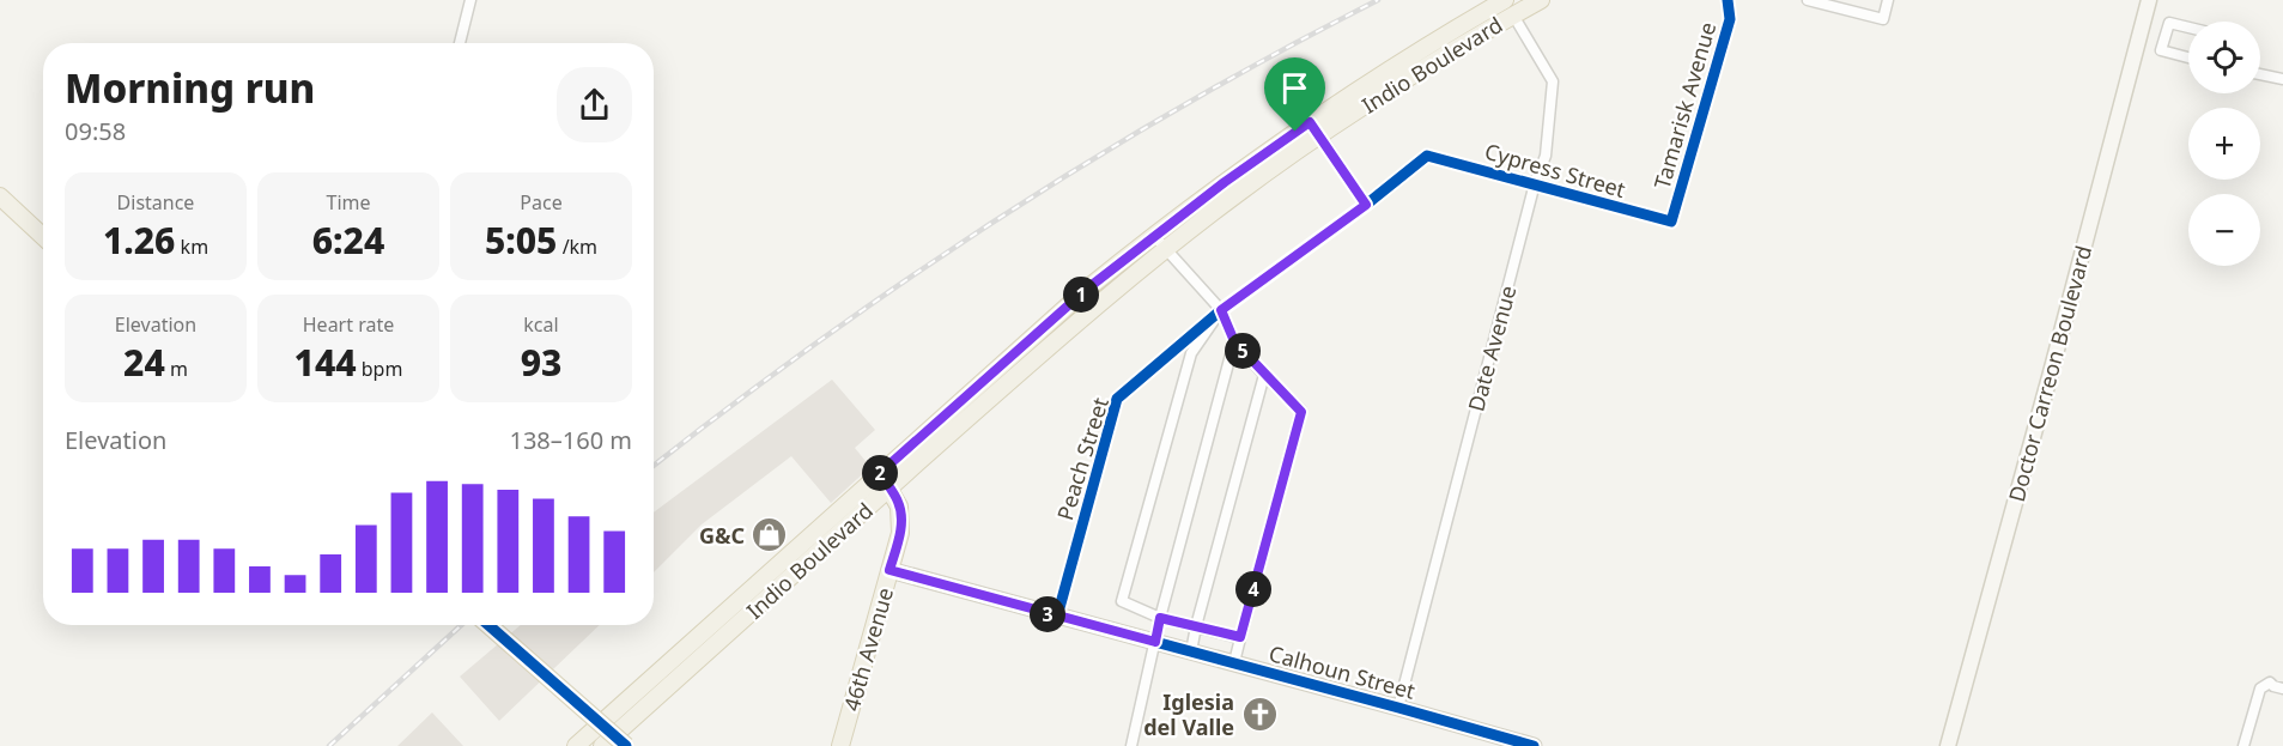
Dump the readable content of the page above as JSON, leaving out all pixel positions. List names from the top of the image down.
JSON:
{
  "streets": {
    "main road": [
      "Indio Boulevard",
      "Doctor Carreon Boulevard",
      "46th Avenue",
      "Calhoun Street"
    ],
    "street": [
      "Tamarisk Avenue",
      "Cypress Street",
      "Date Avenue",
      "Peach Street"
    ]
  },
  "crossings": [
    ["Indio Boulevard", "Date Avenue"],
    ["Indio Boulevard", "46th Avenue"],
    ["Tamarisk Avenue", "Cypress Street"],
    ["Cypress Street", "Date Avenue"],
    ["Cypress Street", "Peach Street"],
    ["Date Avenue", "Calhoun Street"],
    ["Peach Street", "Calhoun Street"],
    ["46th Avenue", "Calhoun Street"]
  ],
  "places": {
    "shop": ["G&C"],
    "church": ["Iglesia del Valle"]
  },
  "page": {
    "map_buttons": ["+", "−"],
    "heading": ["Morning run", "09:58"],
    "stats": [
      ["Distance", "1.26 km"],
      ["Time", "6:24"],
      ["Pace", "5:05 /km"],
      ["Elevation", "24 m"],
      ["Heart rate", "144 bpm"],
      ["kcal", "93"]
    ],
    "pins": [
      "1",
      "5",
      "2",
      "4",
      "3"
    ],
    "chart": ["Elevation", "138–160 m"]
  }
}
